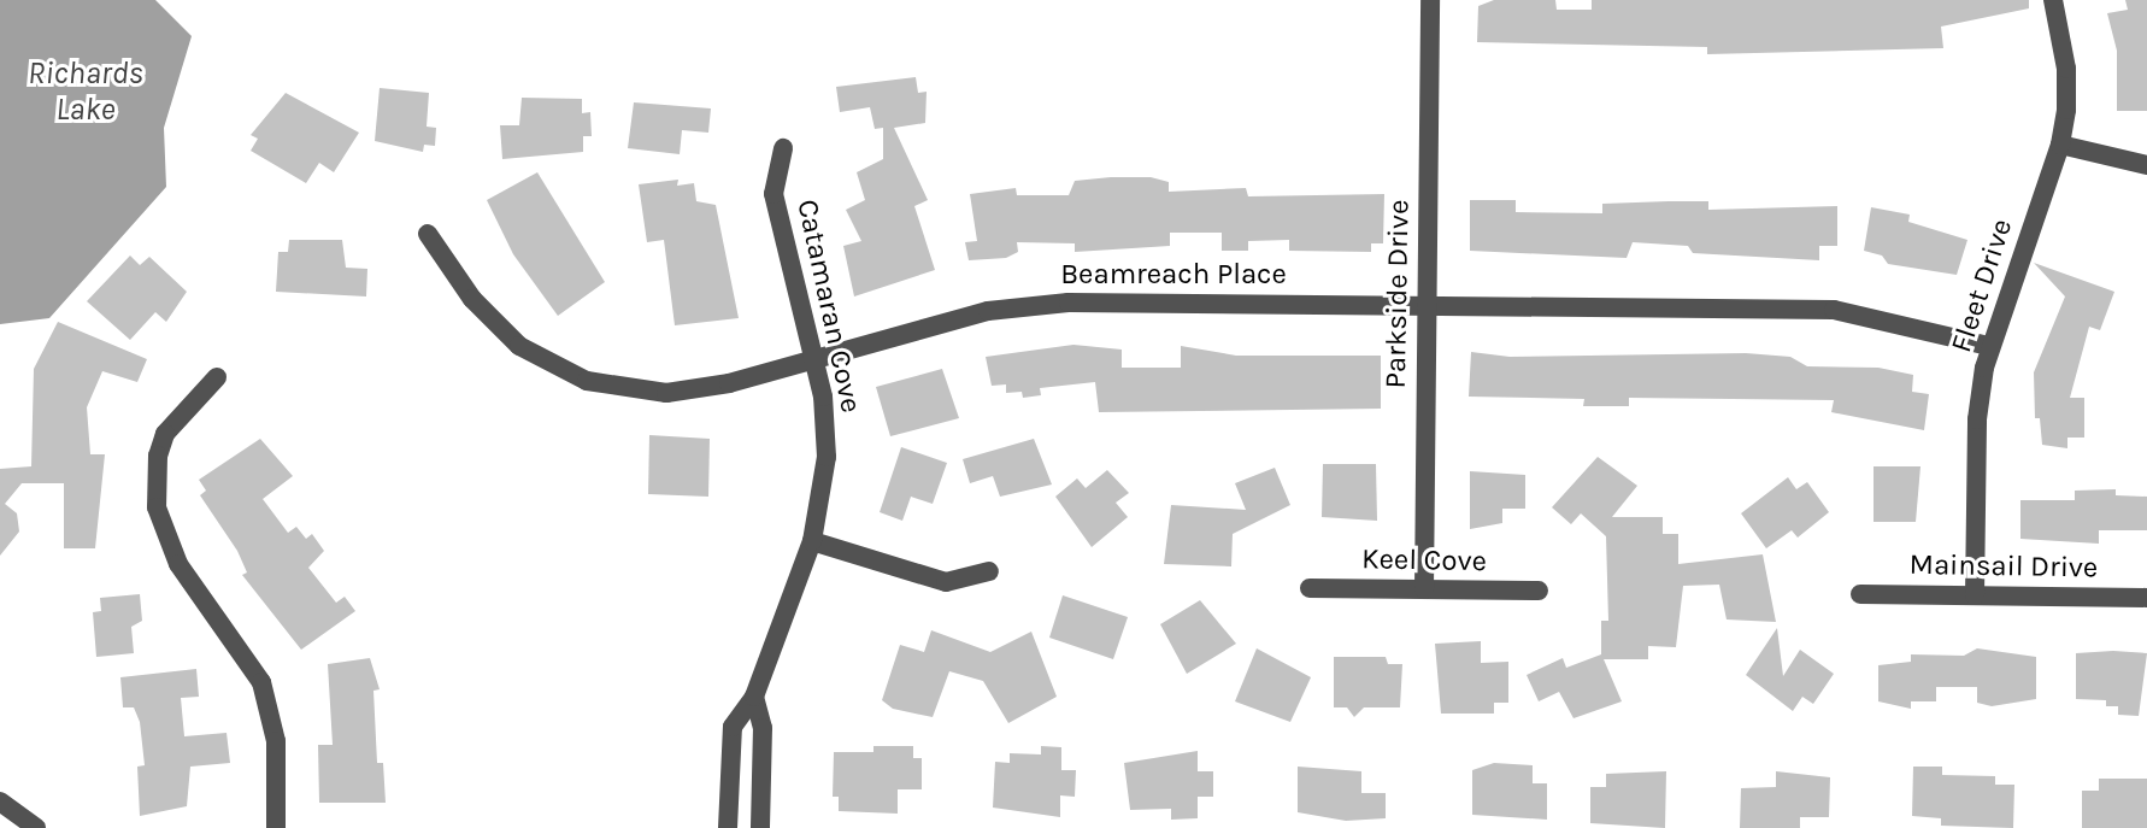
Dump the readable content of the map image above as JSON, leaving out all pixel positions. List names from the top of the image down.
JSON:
{
  "streets": {
    "street": [
      "Beamreach Place",
      "Fleet Drive",
      "Parkside Drive",
      "Catamaran Cove",
      "Keel Cove",
      "Mainsail Drive"
    ]
  },
  "crossings": [
    ["Beamreach Place", "Fleet Drive"],
    ["Beamreach Place", "Parkside Drive"],
    ["Beamreach Place", "Catamaran Cove"],
    ["Fleet Drive", "Mainsail Drive"],
    ["Parkside Drive", "Keel Cove"]
  ],
  "water": ["Richards Lake"]
}
